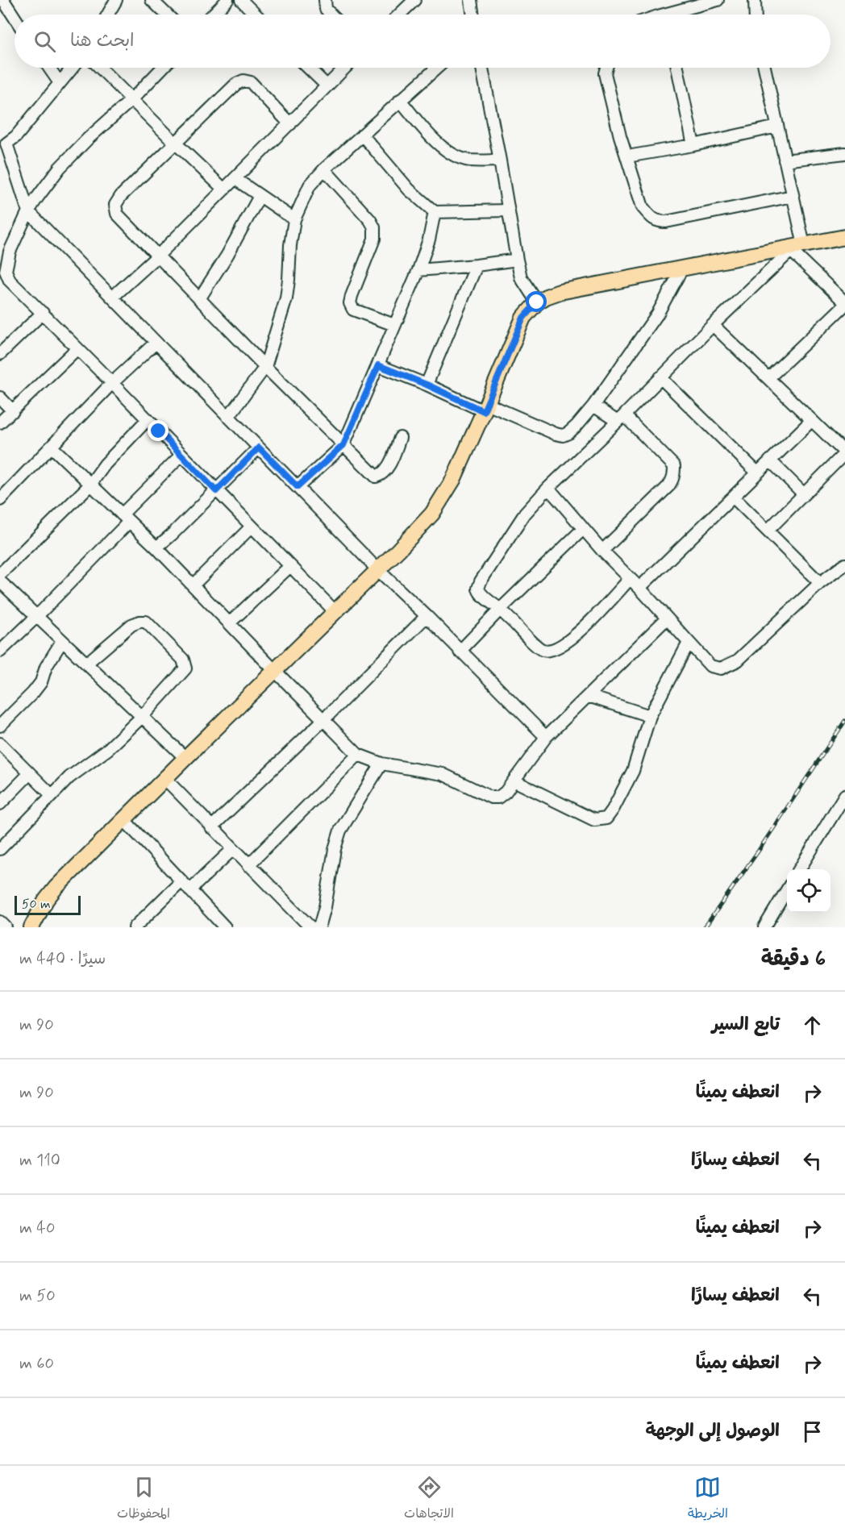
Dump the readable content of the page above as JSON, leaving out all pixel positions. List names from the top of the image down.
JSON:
{
  "scale_bar": "50 m",
  "page": {
    "search": "ابحث هنا",
    "scale": "50 m",
    "heading": ["6 دقيقة", "سيرًا · 440 m"],
    "list": [
      ["تابع السير", "90 m"],
      ["انعطف يمينًا", "90 m"],
      ["انعطف يسارًا", "110 m"],
      ["انعطف يمينًا", "40 m"],
      ["انعطف يسارًا", "50 m"],
      ["انعطف يمينًا", "60 m"],
      "الوصول إلى الوجهة"
    ],
    "nav": ["الخريطة", "الاتجاهات", "المحفوظات"]
  }
}
